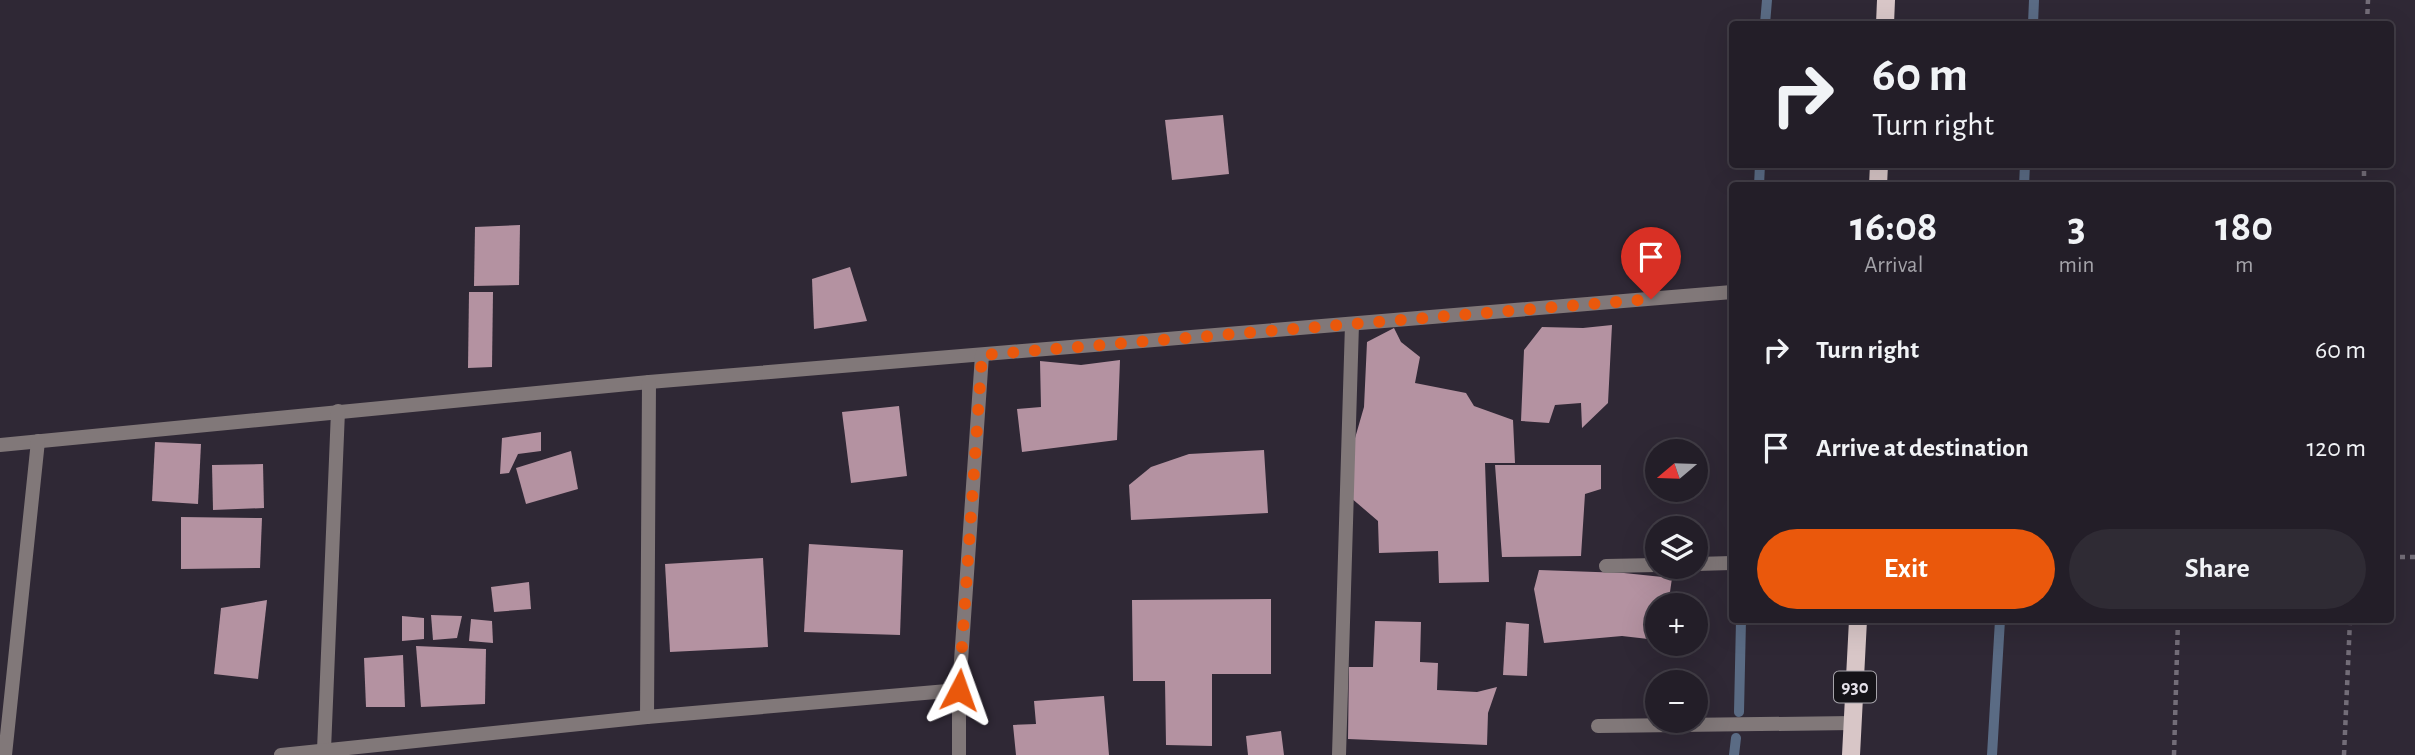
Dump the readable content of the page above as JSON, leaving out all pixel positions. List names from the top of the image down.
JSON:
{
  "streets": {
    "main road": ["930"]
  },
  "north": "left",
  "page": {
    "turn": ["60 m", "Turn right"],
    "eta": [
      "16:08",
      "Arrival",
      "3",
      "min",
      "180",
      "m"
    ],
    "list": [
      {
        "name": "Turn right",
        "value": "60 m"
      },
      {
        "name": "Arrive at destination",
        "value": "120 m"
      }
    ],
    "map_buttons": ["+", "−"],
    "buttons": ["Exit", "Share"]
  }
}
